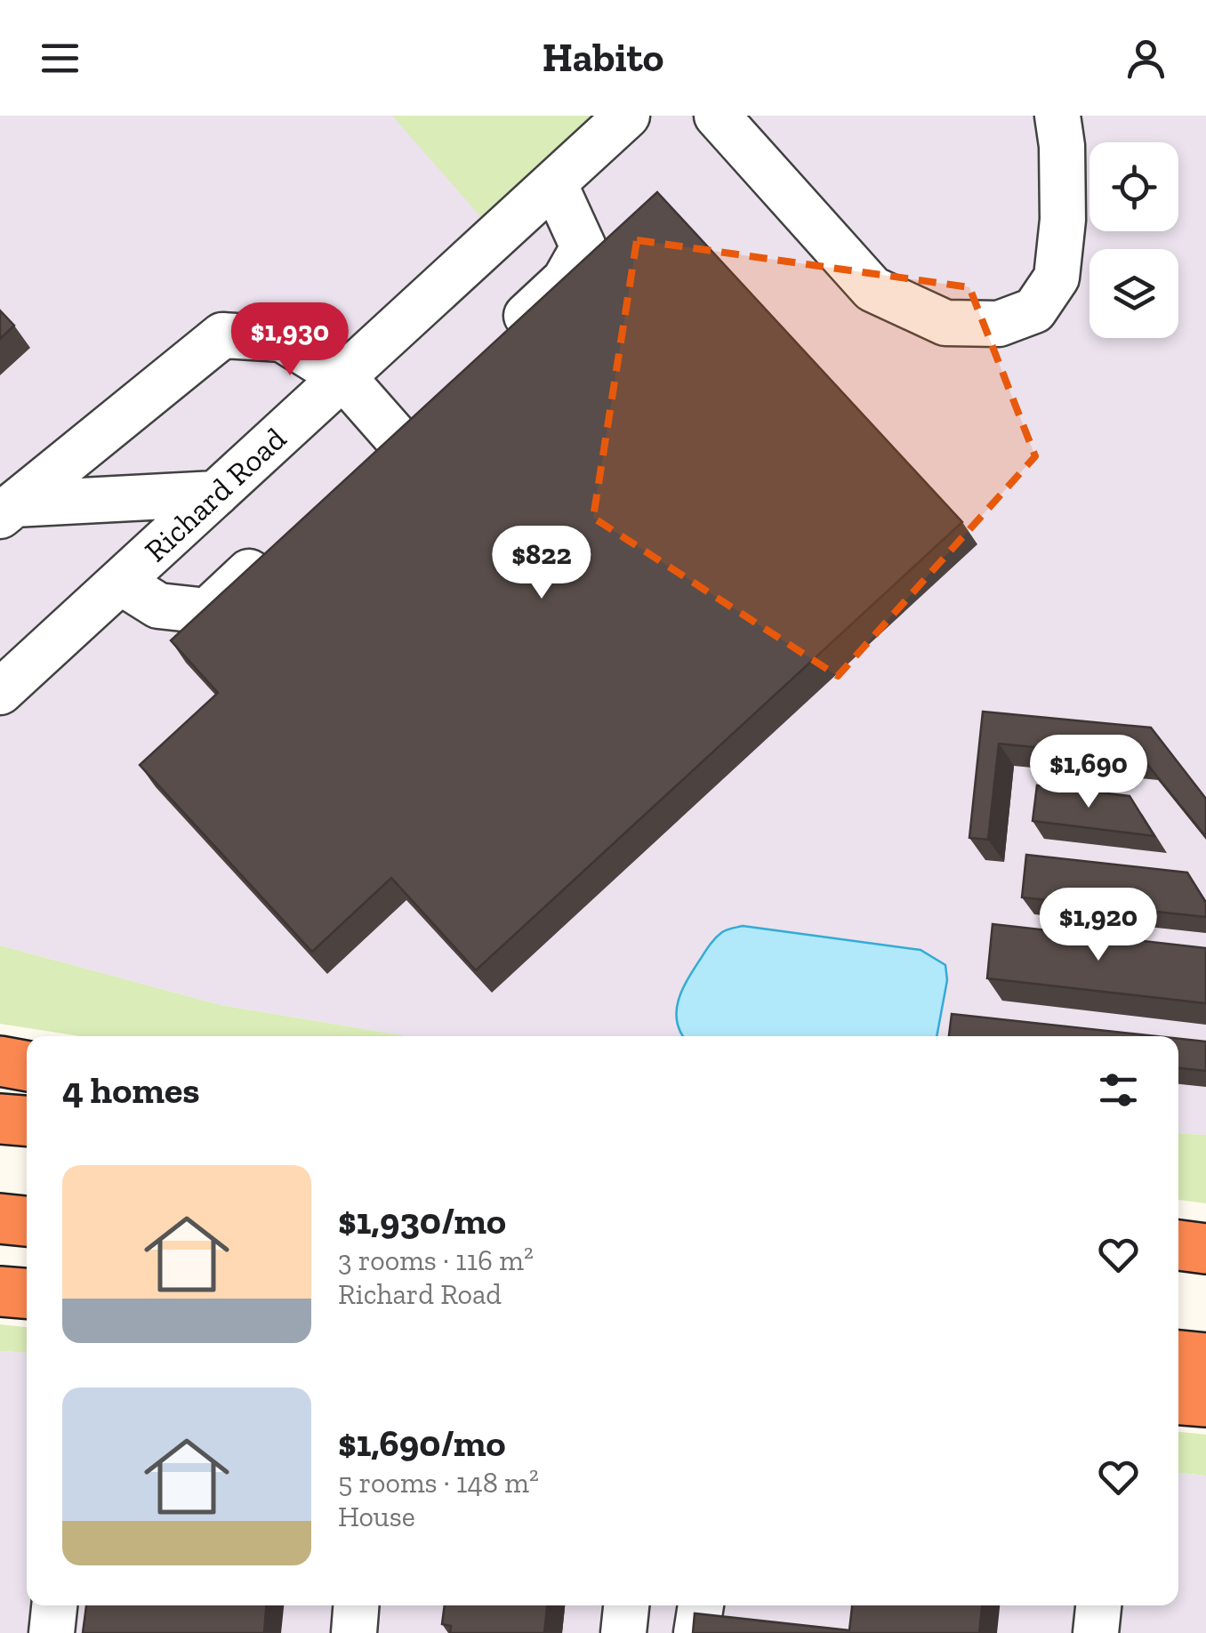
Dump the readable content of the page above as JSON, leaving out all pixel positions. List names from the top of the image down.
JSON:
{
  "streets": {
    "street": ["Richard Road"]
  },
  "page": {
    "header": "Habito",
    "price": [
      "$1,930",
      "$822",
      "$1,690",
      "$1,920"
    ],
    "heading": "4 homes",
    "list": [
      {
        "name": "$1,930/mo",
        "note": "3 rooms · 116 m² · Richard Road"
      },
      {
        "name": "$1,690/mo",
        "note": "5 rooms · 148 m² · House"
      }
    ]
  }
}
